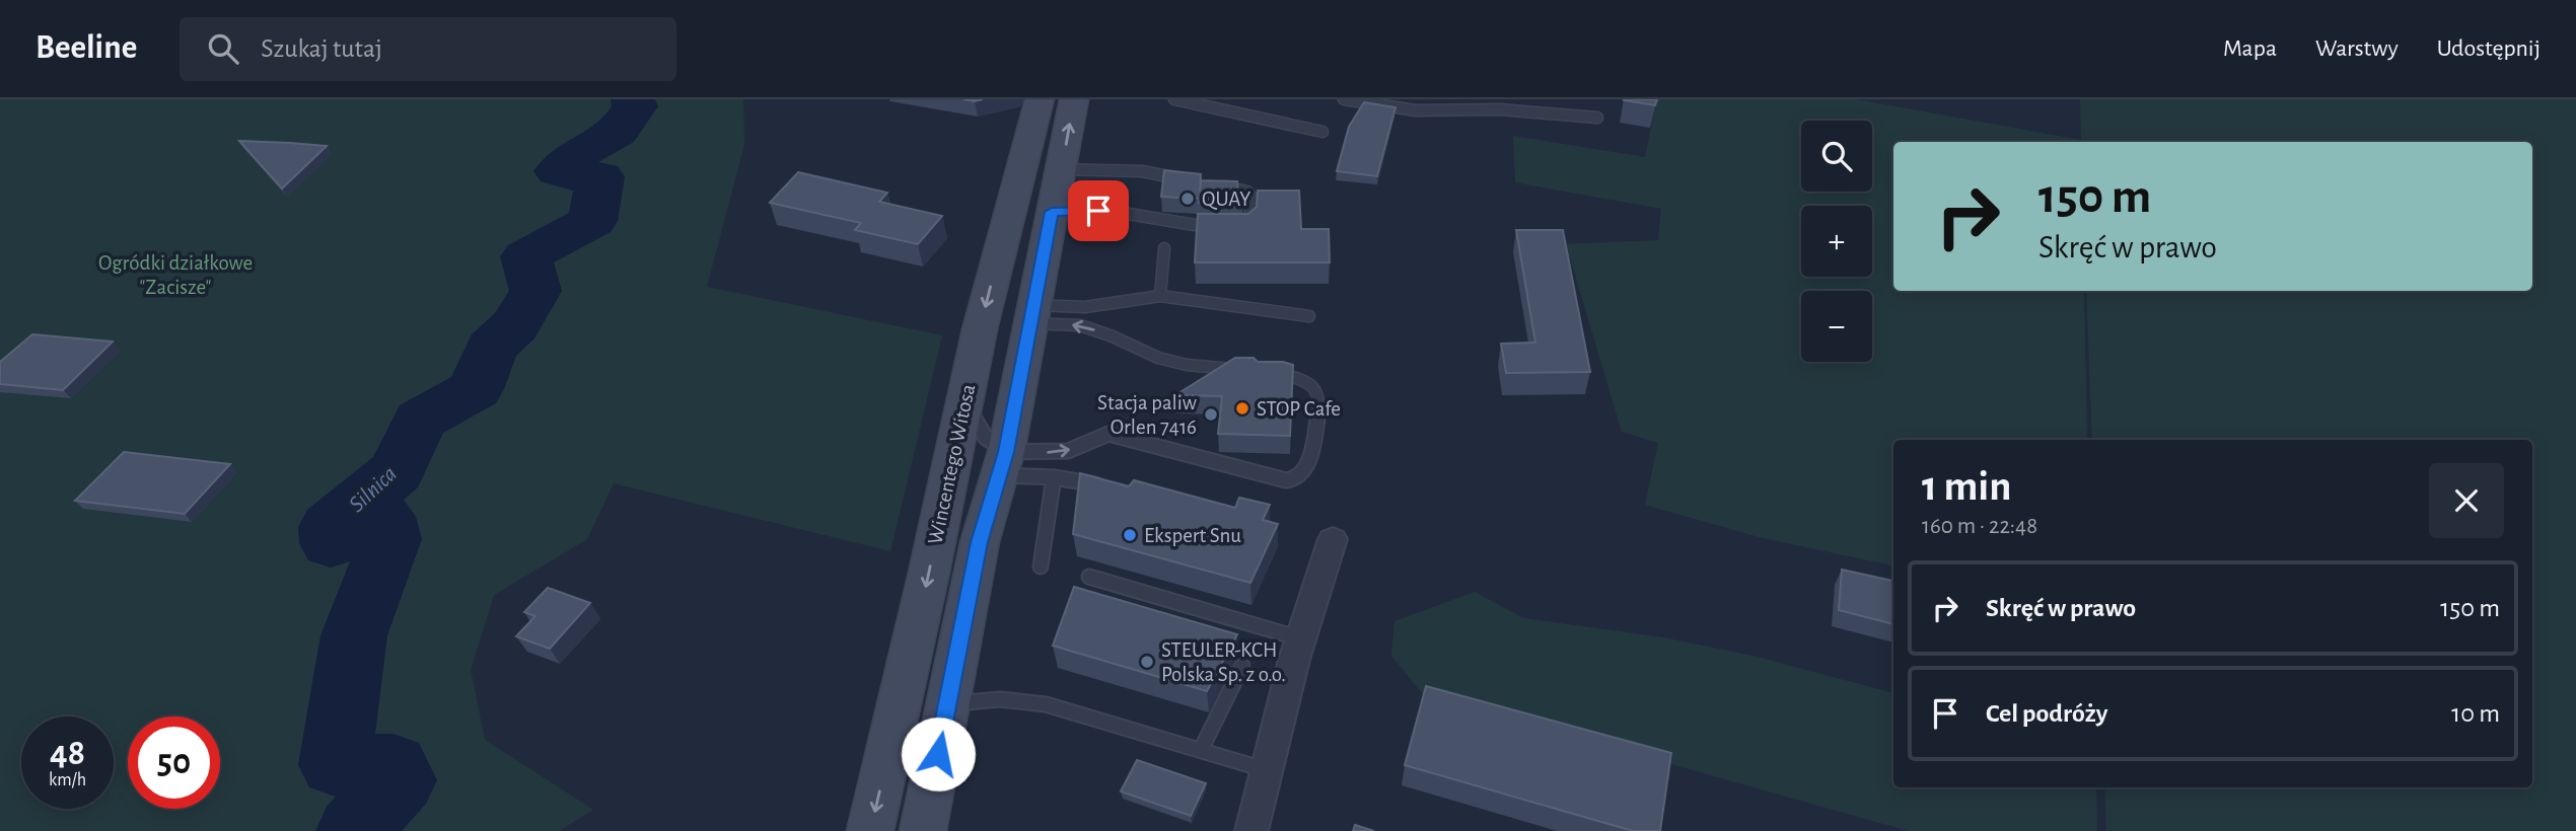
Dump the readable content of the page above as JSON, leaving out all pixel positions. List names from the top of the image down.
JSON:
{
  "streets": {
    "main road": ["Wincentego Witosa"]
  },
  "water": ["Silnica"],
  "parks": ["Ogródki działkowe \"Zacisze\""],
  "places": [
    "QUAY",
    "STOP Cafe",
    "Stacja paliw Orlen 7416",
    "Ekspert Snu",
    "STEULER-KCH Polska Sp. z o.o."
  ],
  "page": {
    "header": "Beeline",
    "search": "Szukaj tutaj",
    "nav": ["Mapa", "Warstwy", "Udostępnij"],
    "map_buttons": ["+", "−"],
    "turn": ["150 m", "Skręć w prawo"],
    "heading": ["1 min", "160 m · 22:48"],
    "list": [
      {
        "name": "Skręć w prawo",
        "value": "150 m"
      },
      {
        "name": "Cel podróży",
        "value": "10 m"
      }
    ],
    "speed": "48 km/h",
    "limit": "50"
  }
}
